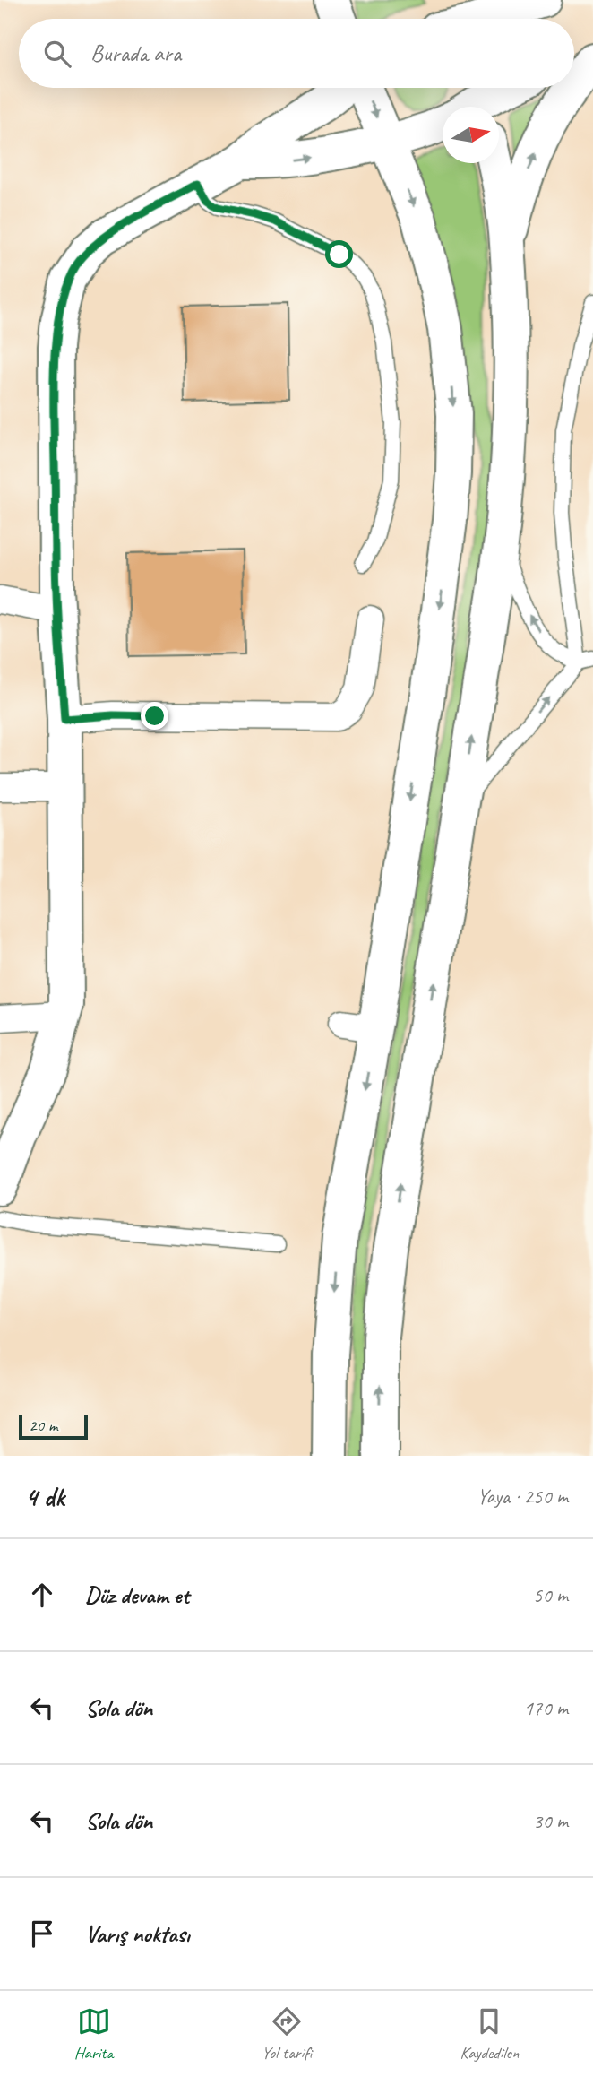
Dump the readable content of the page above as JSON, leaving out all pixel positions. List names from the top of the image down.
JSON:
{
  "scale_bar": "20 m",
  "north": "right",
  "page": {
    "search": "Burada ara",
    "scale": "20 m",
    "heading": ["4 dk", "Yaya · 250 m"],
    "list": [
      ["Düz devam et", "50 m"],
      ["Sola dön", "170 m"],
      ["Sola dön", "30 m"],
      "Varış noktası"
    ],
    "nav": ["Harita", "Yol tarifi", "Kaydedilen"]
  }
}
